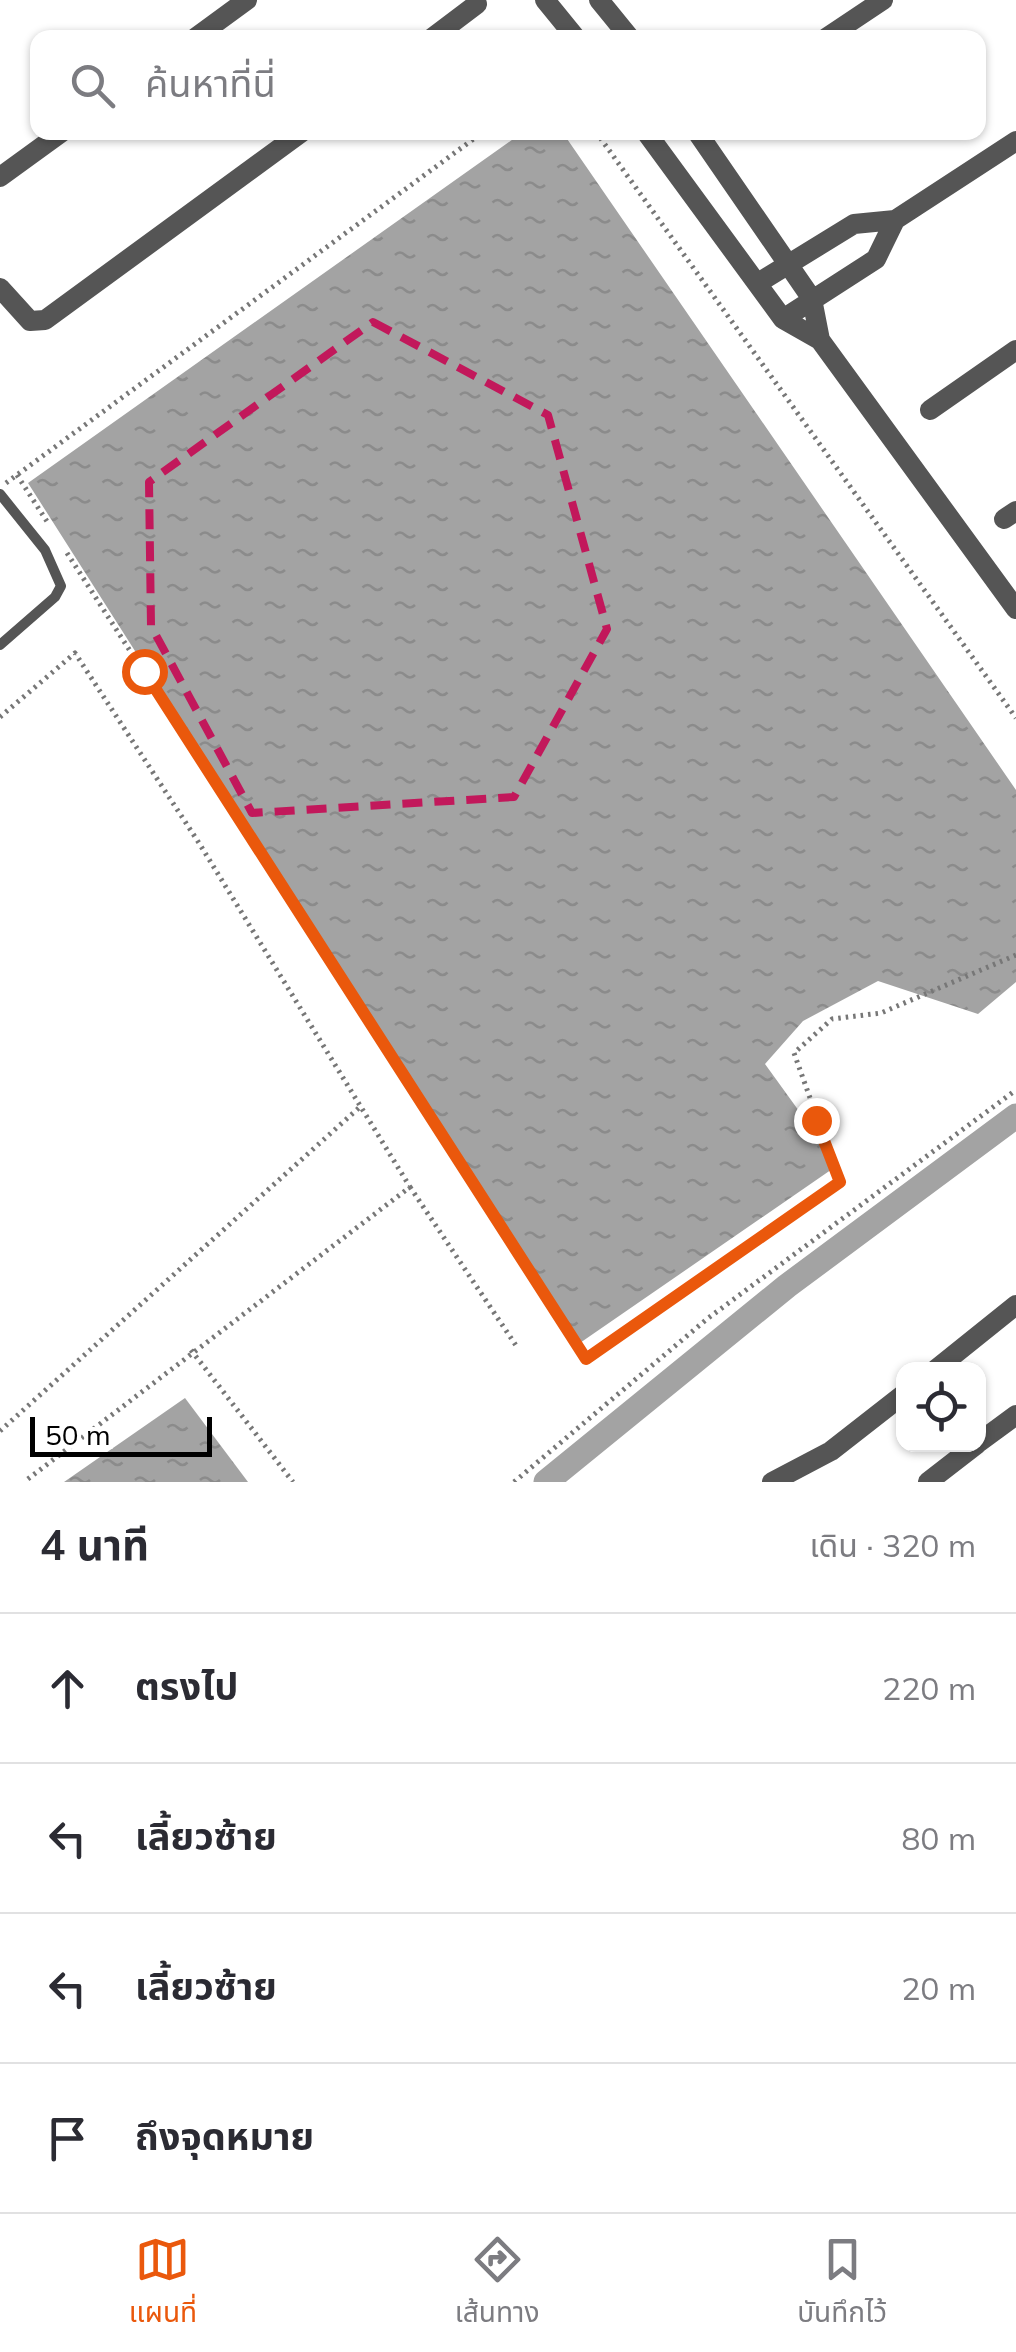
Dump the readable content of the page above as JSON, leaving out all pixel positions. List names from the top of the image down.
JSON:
{
  "scale_bar": "50 m",
  "page": {
    "search": "ค้นหาที่นี่",
    "scale": "50 m",
    "heading": ["4 นาที", "เดิน · 320 m"],
    "list": [
      ["ตรงไป", "220 m"],
      ["เลี้ยวซ้าย", "80 m"],
      ["เลี้ยวซ้าย", "20 m"],
      "ถึงจุดหมาย"
    ],
    "nav": ["แผนที่", "เส้นทาง", "บันทึกไว้"]
  }
}
